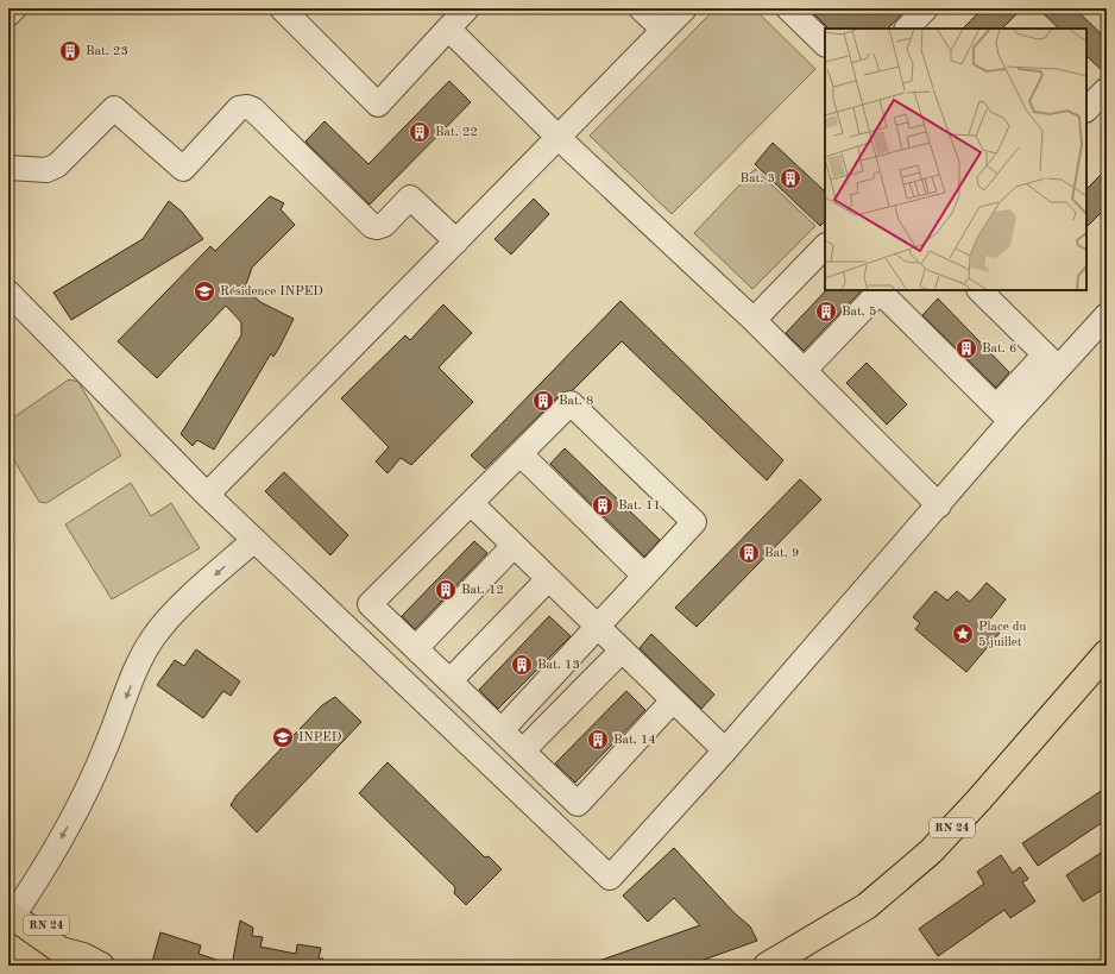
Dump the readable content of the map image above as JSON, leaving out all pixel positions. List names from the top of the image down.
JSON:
{
  "streets": {
    "main road": ["RN 24"]
  },
  "places": {
    "building": [
      "Bat. 23",
      "Bat. 22",
      "Bat. 3",
      "Bat. 5",
      "Bat. 6",
      "Bat. 8",
      "Bat. 11",
      "Bat. 9",
      "Bat. 12",
      "Bat. 13",
      "Bat. 14"
    ],
    "school or university": ["Résidence INPED", "INPED"],
    "place": ["Place du 5 juillet"]
  }
}
